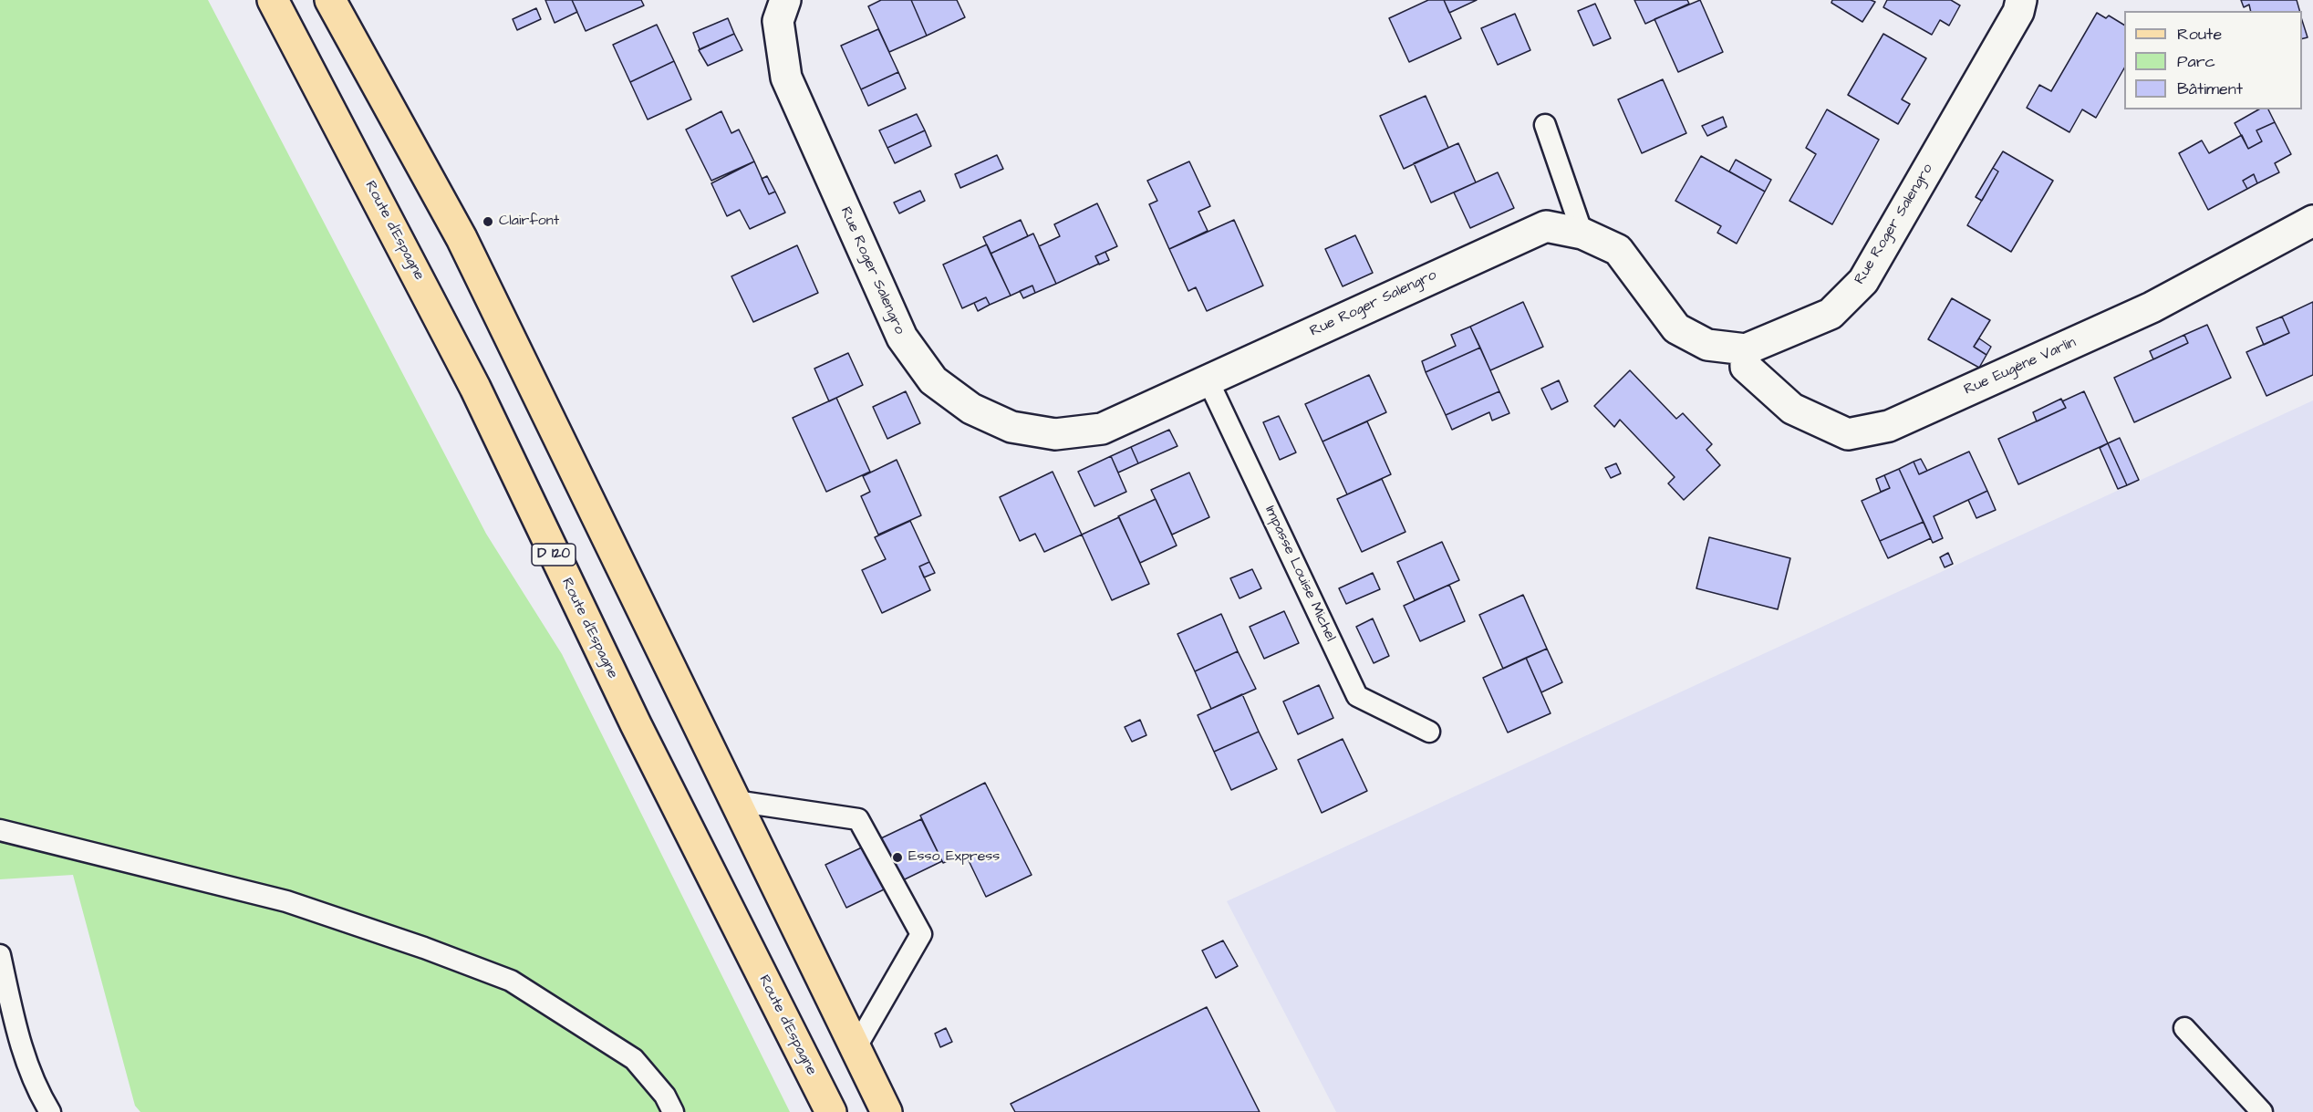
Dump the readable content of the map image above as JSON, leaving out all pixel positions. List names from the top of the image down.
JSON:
{
  "streets": {
    "main road": ["Route d'Espagne", "D 120"],
    "street": ["Rue Roger Salengro", "Rue Eugène Varlin"],
    "lane": ["Impasse Louise Michel"]
  },
  "crossings": [
    ["Rue Roger Salengro", "Rue Eugène Varlin"],
    ["Rue Roger Salengro", "Impasse Louise Michel"]
  ],
  "places": ["Clairfont", "Esso Express"],
  "legend": ["Route", "Parc", "Bâtiment"]
}
